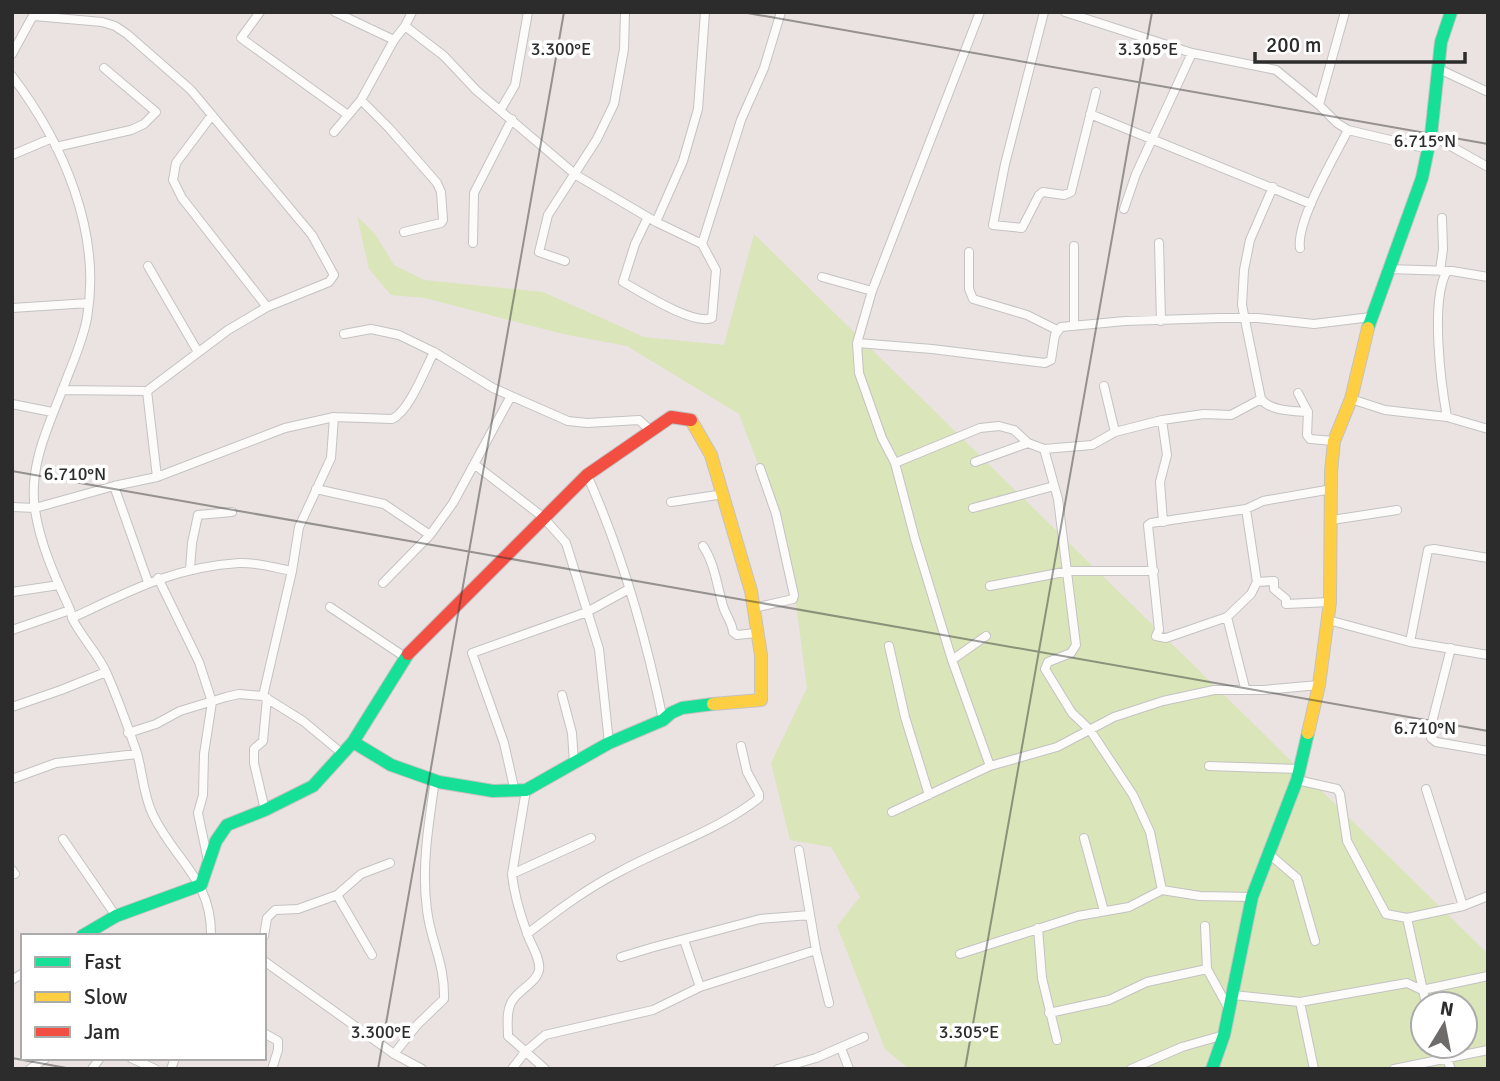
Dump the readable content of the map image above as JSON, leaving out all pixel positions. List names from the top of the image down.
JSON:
{
  "legend": ["Fast", "Slow", "Jam"],
  "scale_bar": "200 m",
  "north": "top",
  "coordinates": [
    "3.300°E",
    "3.305°E",
    "6.715°N",
    "6.710°N"
  ]
}
